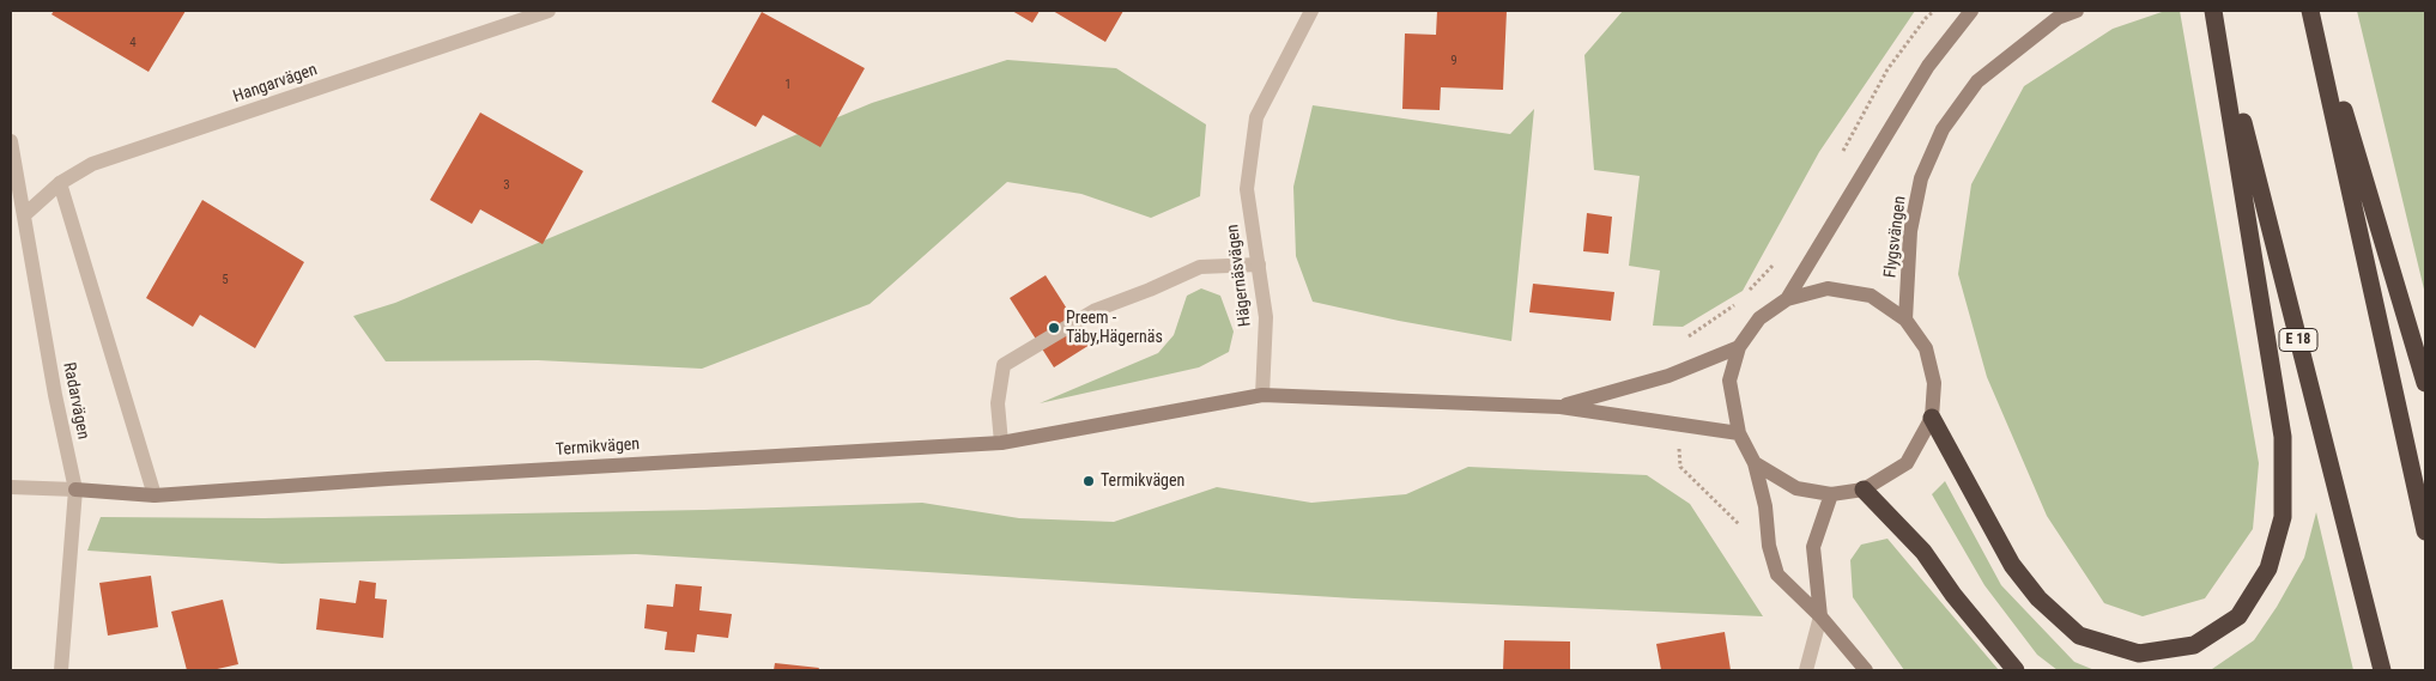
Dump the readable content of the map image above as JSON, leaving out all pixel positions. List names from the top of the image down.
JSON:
{
  "streets": {
    "highway": ["E 18"],
    "street": [
      "Hangarvägen",
      "Flygsvängen",
      "Hägernäsvägen",
      "Radarvägen",
      "Termikvägen"
    ]
  },
  "crossings": [
    ["Hangarvägen", "Radarvägen"],
    ["Hägernäsvägen", "Termikvägen"],
    ["Radarvägen", "Termikvägen"]
  ],
  "places": ["Preem - Täby,Hägernäs", "Termikvägen"],
  "house_numbers": [
    "4",
    "9",
    "1",
    "3",
    "5"
  ]
}
